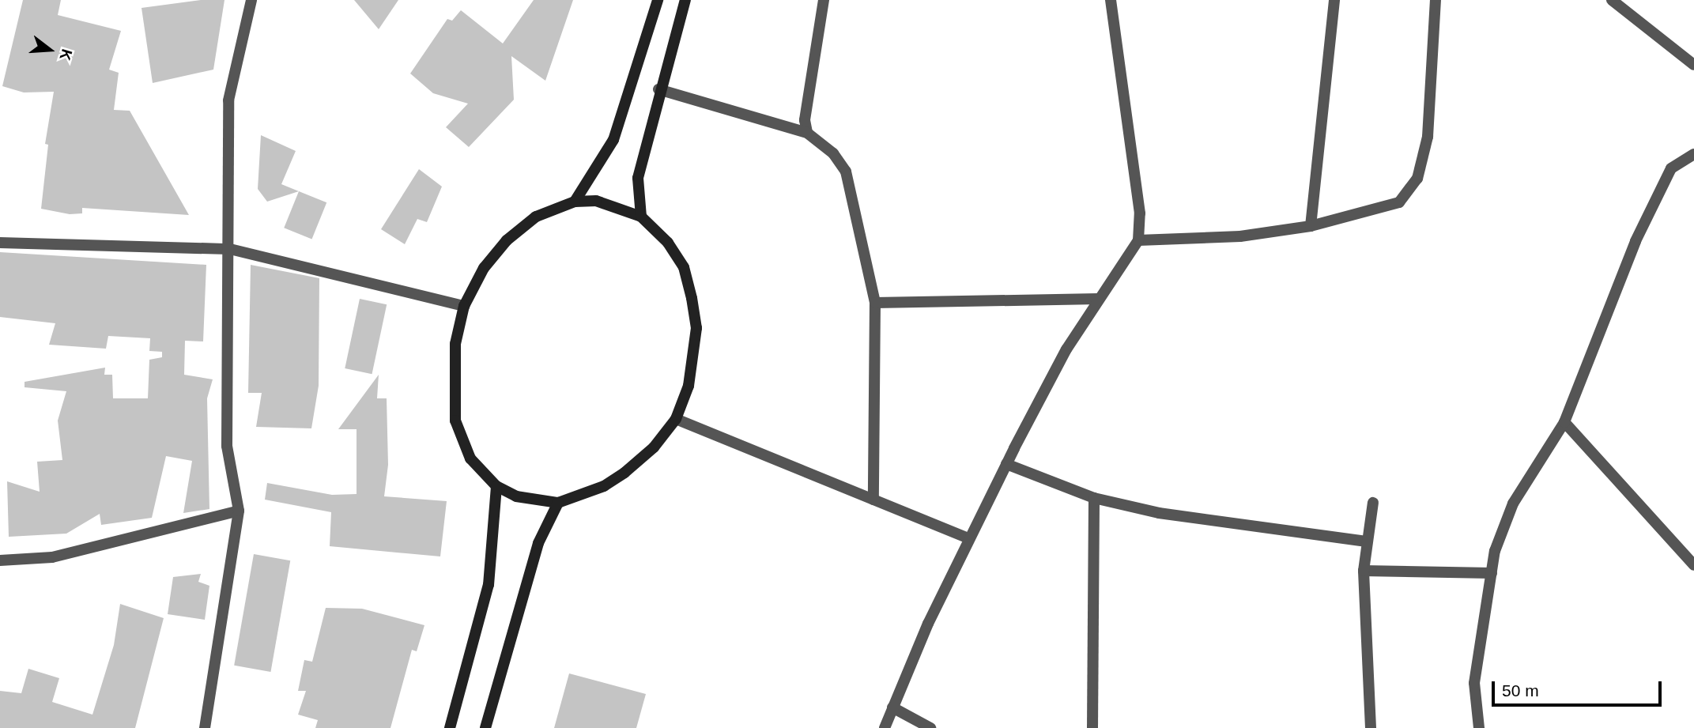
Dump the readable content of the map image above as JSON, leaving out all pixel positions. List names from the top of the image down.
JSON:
{
  "scale_bar": "50 m",
  "north": "right"
}
